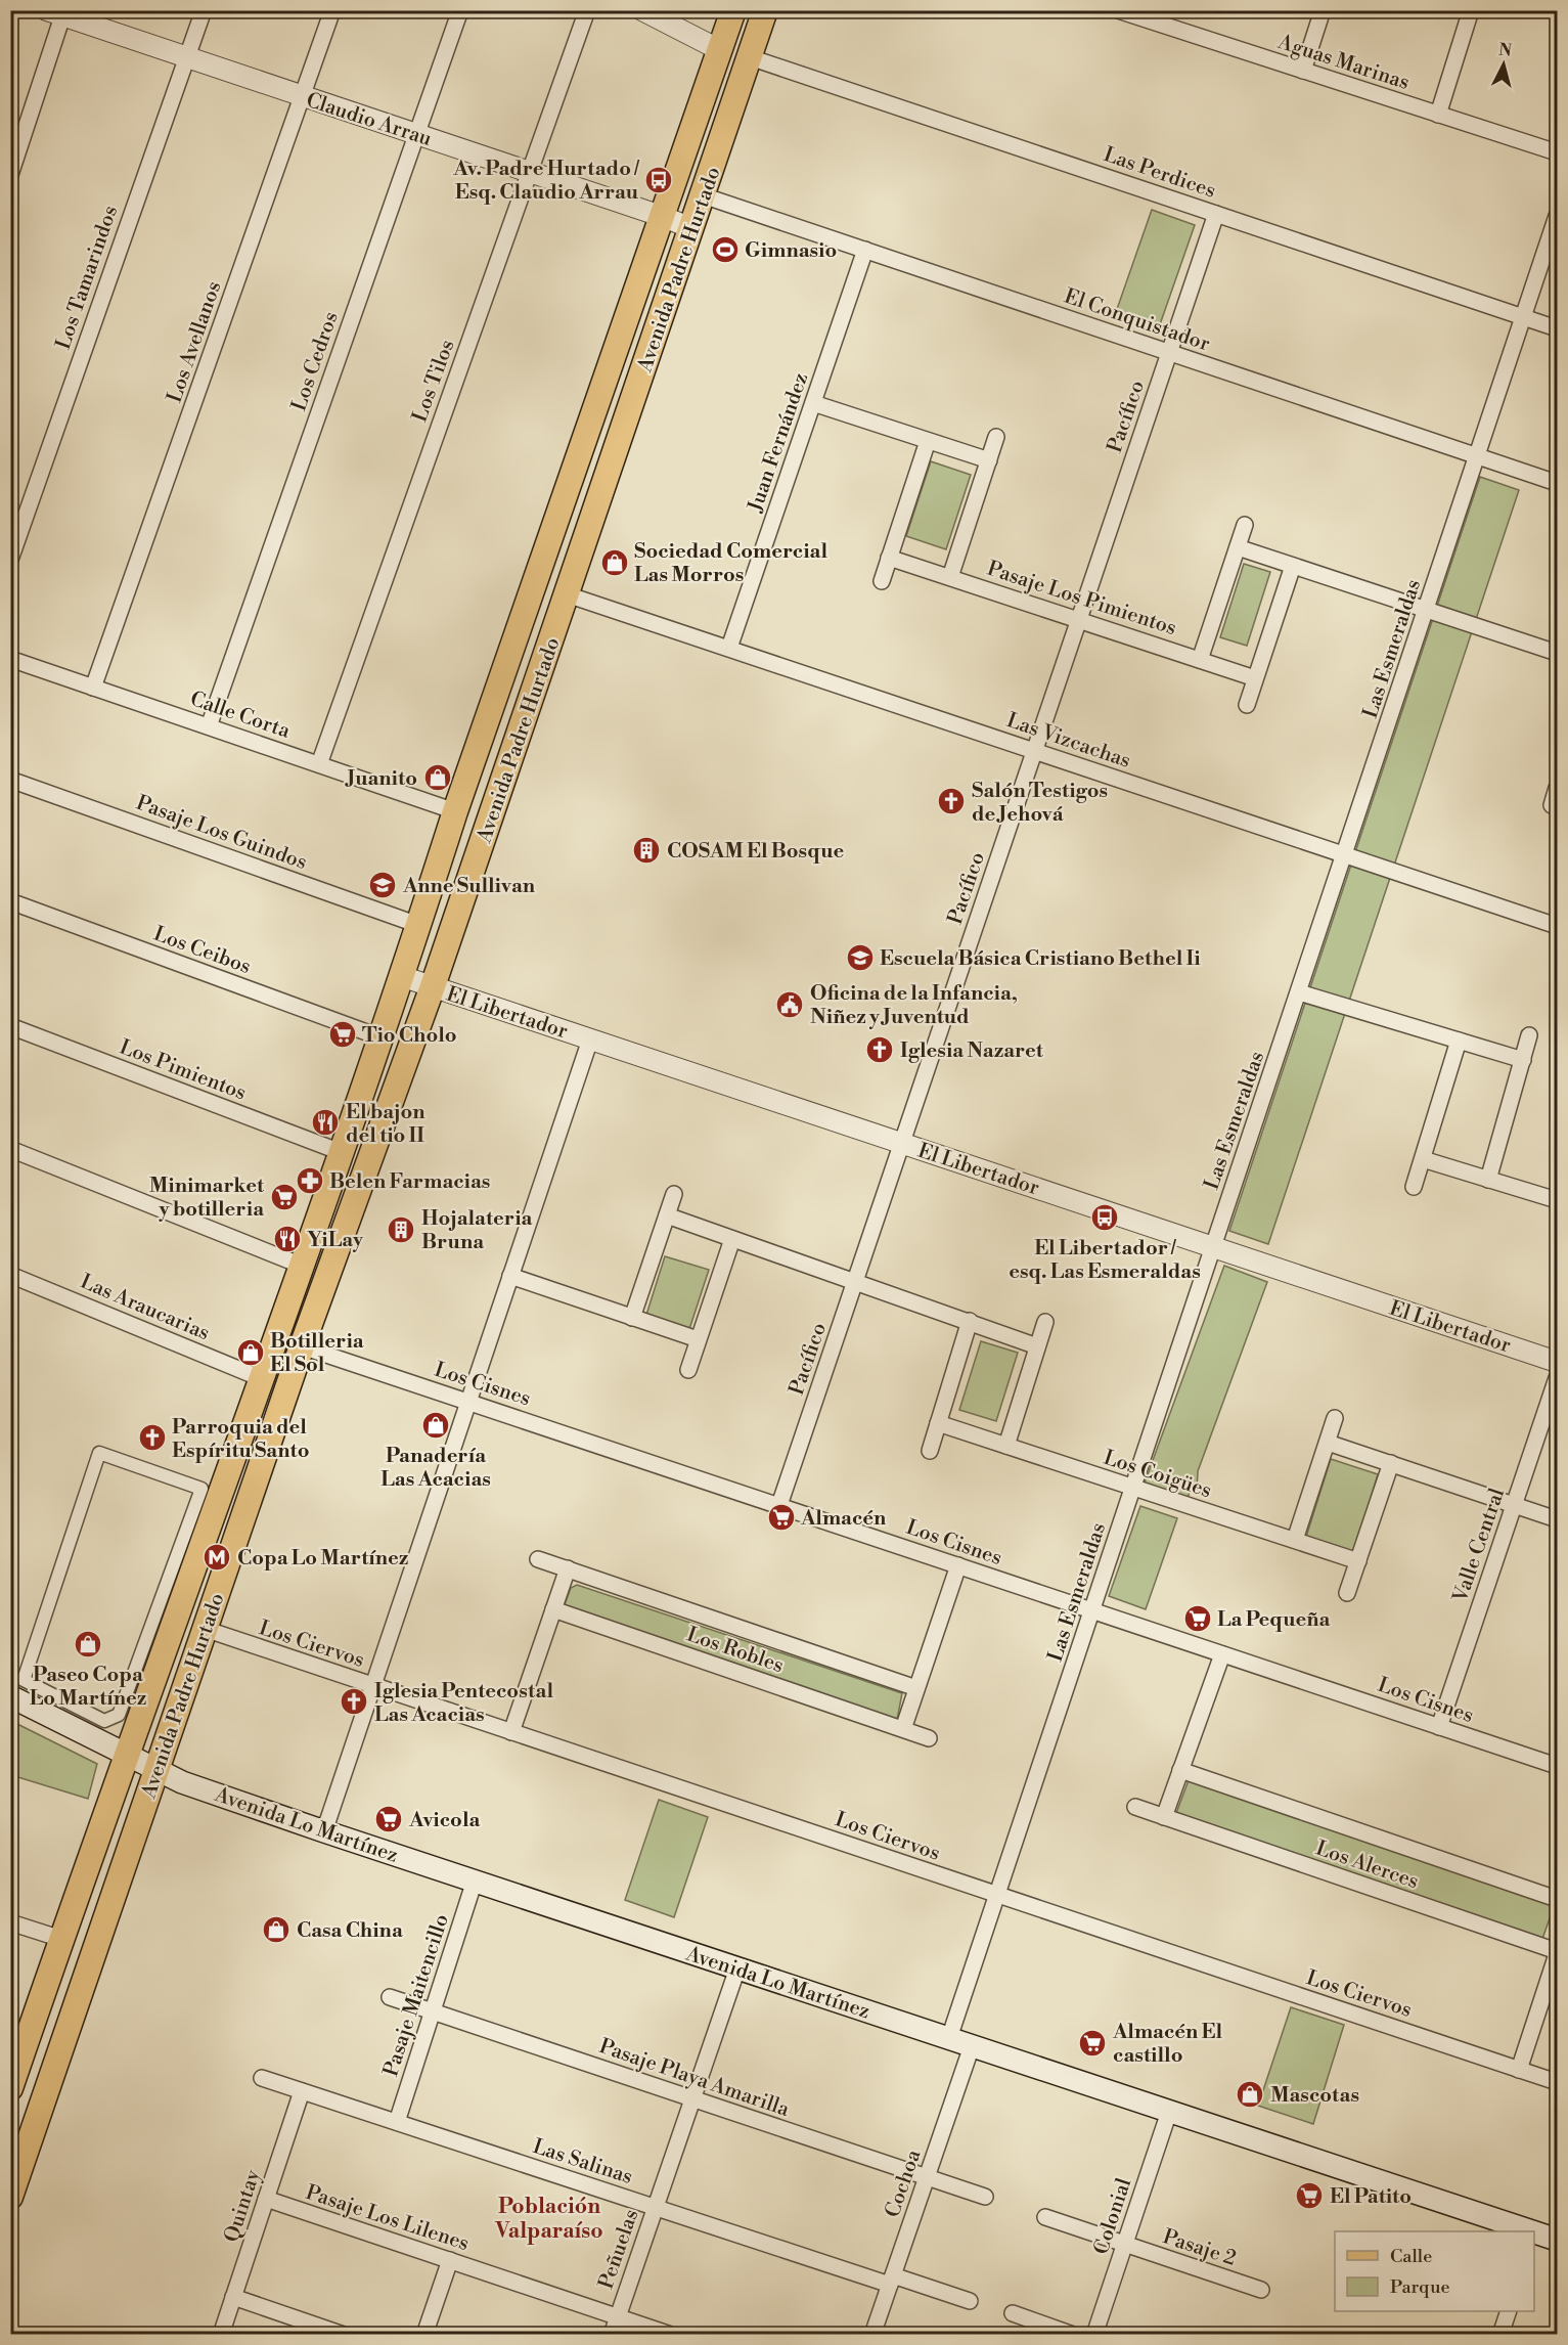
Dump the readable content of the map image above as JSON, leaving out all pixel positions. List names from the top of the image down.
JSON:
{
  "streets": {
    "main road": ["Avenida Padre Hurtado", "Avenida Lo Martínez"],
    "street": [
      "Aguas Marinas",
      "Claudio Arrau",
      "Las Perdices",
      "Los Tamarindos",
      "El Conquistador",
      "Los Avellanos",
      "Los Cedros",
      "Los Tilos",
      "Pacífico",
      "Juan Fernández",
      "Pasaje Los Pimientos",
      "Las Esmeraldas",
      "Calle Corta",
      "Las Vizcachas",
      "Pasaje Los Guindos",
      "Los Ceibos",
      "El Libertador",
      "Los Pimientos",
      "Las Araucarias",
      "Los Cisnes",
      "Los Coigües",
      "Valle Central",
      "Los Ciervos",
      "Los Robles",
      "Los Alerces",
      "Pasaje Maitencillo",
      "Pasaje Playa Amarilla",
      "Las Salinas",
      "Cochoa",
      "Quintay",
      "Colonial",
      "Pasaje Los Lilenes",
      "Pasaje 2",
      "Peñuelas"
    ]
  },
  "crossings": [
    ["Claudio Arrau", "Avenida Padre Hurtado"],
    ["Claudio Arrau", "Los Tamarindos"],
    ["Claudio Arrau", "Los Avellanos"],
    ["Claudio Arrau", "Los Cedros"],
    ["Claudio Arrau", "Los Tilos"],
    ["Las Perdices", "Avenida Padre Hurtado"],
    ["Las Perdices", "Pacífico"],
    ["Las Perdices", "Las Esmeraldas"],
    ["Avenida Padre Hurtado", "El Conquistador"],
    ["Avenida Padre Hurtado", "Calle Corta"],
    ["Avenida Padre Hurtado", "Las Vizcachas"],
    ["Avenida Padre Hurtado", "Pasaje Los Guindos"],
    ["Avenida Padre Hurtado", "Los Ceibos"],
    ["Avenida Padre Hurtado", "El Libertador"],
    ["Avenida Padre Hurtado", "Los Pimientos"],
    ["Avenida Padre Hurtado", "Las Araucarias"],
    ["Avenida Padre Hurtado", "Los Cisnes"],
    ["Avenida Padre Hurtado", "Los Ciervos"],
    ["Avenida Padre Hurtado", "Avenida Lo Martínez"],
    ["El Conquistador", "Pacífico"],
    ["El Conquistador", "Juan Fernández"],
    ["El Conquistador", "Las Esmeraldas"],
    ["Los Avellanos", "Calle Corta"],
    ["Los Cedros", "Calle Corta"],
    ["Los Tilos", "Calle Corta"],
    ["Pacífico", "Pasaje Los Pimientos"],
    ["Pacífico", "Las Vizcachas"],
    ["Pacífico", "El Libertador"],
    ["Pacífico", "Los Cisnes"],
    ["Juan Fernández", "Las Vizcachas"],
    ["Las Esmeraldas", "Las Vizcachas"],
    ["Las Esmeraldas", "El Libertador"],
    ["Las Esmeraldas", "Los Cisnes"],
    ["Las Esmeraldas", "Los Coigües"],
    ["Las Esmeraldas", "Los Ciervos"],
    ["Las Esmeraldas", "Avenida Lo Martínez"],
    ["Los Cisnes", "Valle Central"],
    ["Los Ciervos", "Los Alerces"],
    ["Avenida Lo Martínez", "Pasaje Maitencillo"],
    ["Avenida Lo Martínez", "Cochoa"],
    ["Avenida Lo Martínez", "Colonial"],
    ["Avenida Lo Martínez", "Peñuelas"],
    ["Pasaje Maitencillo", "Pasaje Playa Amarilla"],
    ["Pasaje Maitencillo", "Las Salinas"],
    ["Pasaje Playa Amarilla", "Cochoa"],
    ["Pasaje Playa Amarilla", "Peñuelas"],
    ["Las Salinas", "Cochoa"],
    ["Las Salinas", "Quintay"],
    ["Las Salinas", "Peñuelas"],
    ["Quintay", "Pasaje Los Lilenes"],
    ["Colonial", "Pasaje 2"],
    ["Pasaje Los Lilenes", "Peñuelas"]
  ],
  "districts": ["Población Valparaíso"],
  "places": {
    "bus stop": ["Av. Padre Hurtado / Esq. Claudio Arrau", "El Libertador / esq. Las Esmeraldas"],
    "sports": ["Gimnasio"],
    "shop": [
      "Sociedad Comercial Las Morros",
      "Juanito",
      "Botilleria El Sol",
      "Panadería Las Acacias",
      "Paseo Copa Lo Martínez",
      "Casa China",
      "Mascotas"
    ],
    "church": [
      "Salón Testigos de Jehová",
      "Iglesia Nazaret",
      "Parroquia del Espíritu Santo",
      "Iglesia Pentecostal Las Acacias"
    ],
    "building": ["COSAM El Bosque", "Hojalateria Bruna"],
    "school or university": ["Anne Sullivan", "Escuela Básica Cristiano Bethel Ii"],
    "public building": ["Oficina de la Infancia, Niñez y Juventud"],
    "supermarket": [
      "Tio Cholo",
      "Minimarket y botilleria",
      "Almacén",
      "La Pequeña",
      "Avicola",
      "Almacén El castillo",
      "El Patito"
    ],
    "restaurant": ["El bajon del tio II", "YiLay"],
    "pharmacy": ["Belen Farmacias"],
    "metro station": ["Copa Lo Martínez"]
  },
  "legend": ["Calle", "Parque"],
  "north": "top"
}
